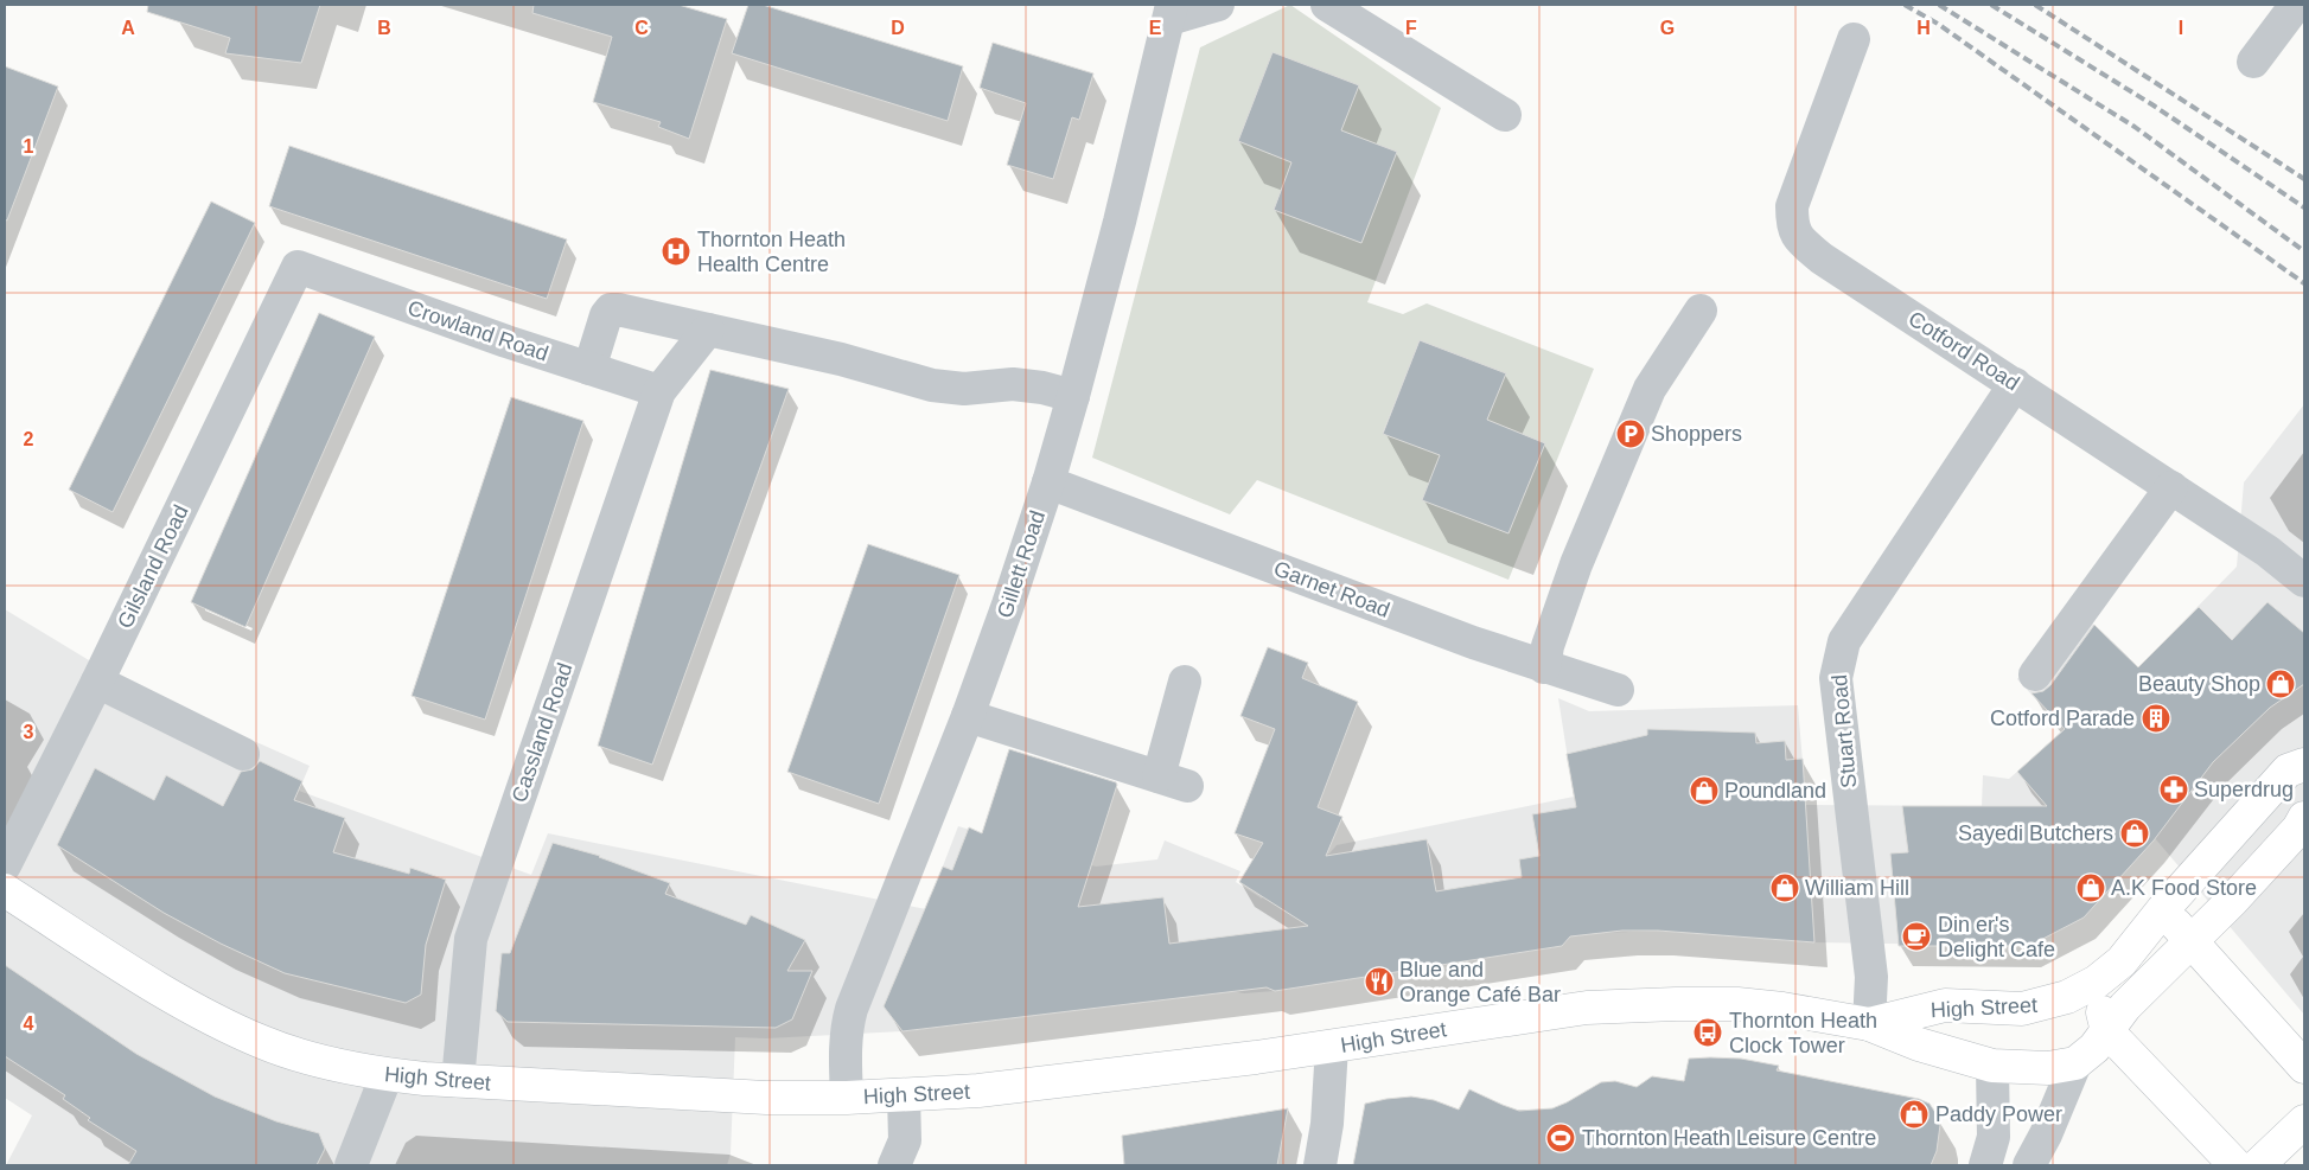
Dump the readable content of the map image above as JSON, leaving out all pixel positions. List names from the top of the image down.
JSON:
{
  "streets": {
    "main road": ["High Street"],
    "street": [
      "Crowland Road",
      "Cotford Road",
      "Gillett Road",
      "Gilsland Road",
      "Garnet Road",
      "Stuart Road",
      "Cassland Road"
    ]
  },
  "crossings": [
    ["Crowland Road", "Gilsland Road"],
    ["Crowland Road", "Cassland Road"],
    ["Cotford Road", "Stuart Road"],
    ["Gillett Road", "Garnet Road"],
    ["Gillett Road", "High Street"],
    ["Stuart Road", "High Street"],
    ["Cassland Road", "High Street"]
  ],
  "places": {
    "hospital": ["Thornton Heath Health Centre"],
    "parking": ["Shoppers"],
    "shop": [
      "Beauty Shop",
      "Poundland",
      "Sayedi Butchers",
      "William Hill",
      "A.K Food Store",
      "Paddy Power"
    ],
    "building": ["Cotford Parade"],
    "pharmacy": ["Superdrug"],
    "cafe": ["Din er's Delight Cafe"],
    "restaurant": ["Blue and Orange Café Bar"],
    "bus stop": ["Thornton Heath Clock Tower"],
    "sports": ["Thornton Heath Leisure Centre"]
  },
  "grid": {
    "columns": [
      "A",
      "B",
      "C",
      "D",
      "E",
      "F",
      "G",
      "H",
      "I"
    ],
    "rows": [
      "1",
      "2",
      "3",
      "4"
    ]
  }
}
